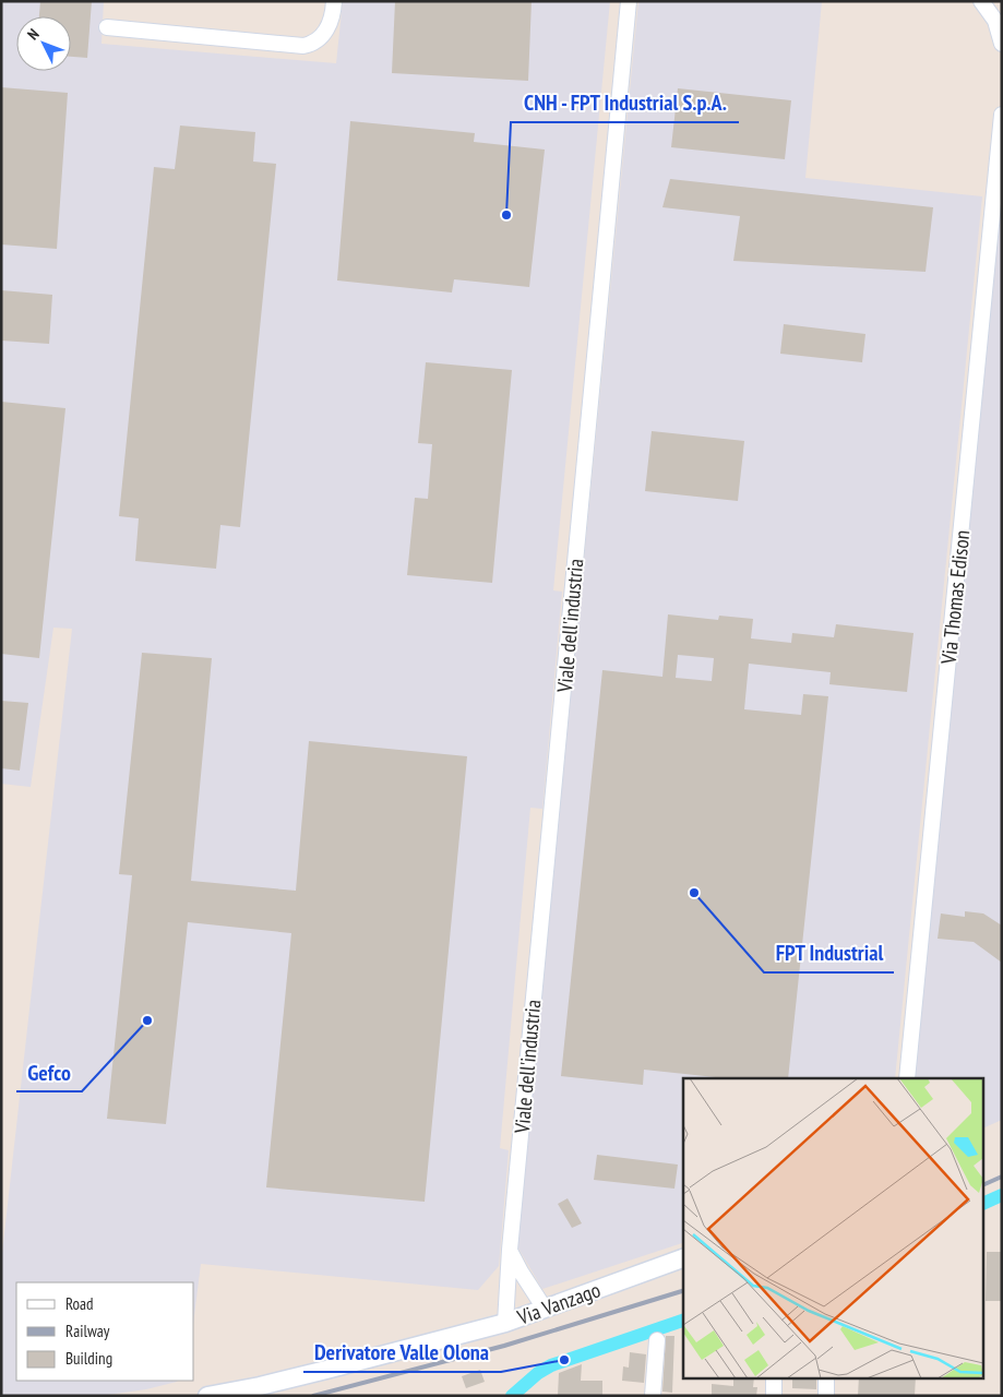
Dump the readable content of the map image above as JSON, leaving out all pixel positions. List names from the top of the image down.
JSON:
{
  "streets": {
    "street": ["Via Thomas Edison", "Viale dell'industria", "Via Vanzago"]
  },
  "crossings": [
    ["Viale dell'industria", "Via Vanzago"]
  ],
  "places": [
    "CNH - FPT Industrial S.p.A.",
    "FPT Industrial",
    "Gefco",
    "Derivatore Valle Olona"
  ],
  "legend": ["Road", "Railway", "Building"],
  "north": "top left"
}
